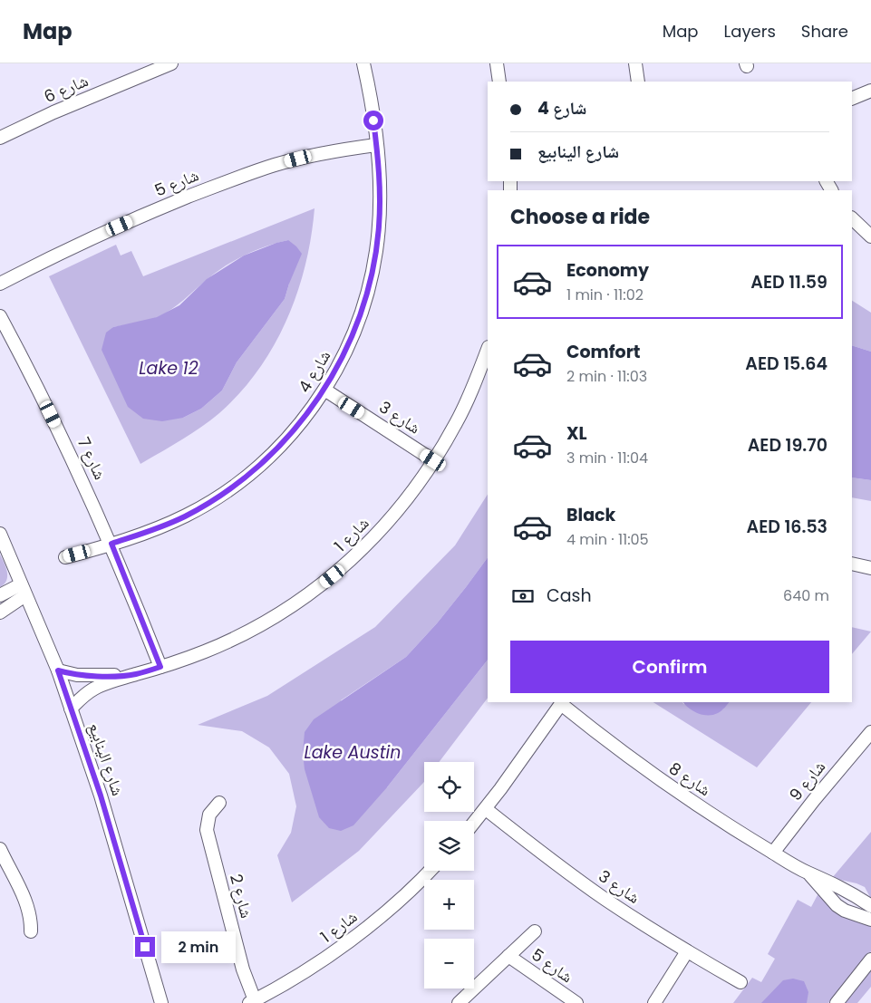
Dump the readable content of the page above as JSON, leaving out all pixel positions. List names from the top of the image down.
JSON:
{
  "streets": {
    "street": [
      "شارع 6",
      "شارع 5",
      "شارع 4",
      "شارع 3",
      "شارع 7",
      "شارع 1",
      "شارع الينابيع",
      "شارع 8",
      "شارع 9",
      "شارع 2"
    ]
  },
  "crossings": [
    ["شارع 5", "شارع 4"],
    ["شارع 4", "شارع 3"],
    ["شارع 4", "شارع 7"],
    ["شارع 3", "شارع 1"],
    ["شارع 1", "شارع الينابيع"],
    ["شارع 1", "شارع 2"],
    ["شارع 8", "شارع 9"]
  ],
  "water": ["Lake 12", "Lake Austin"],
  "page": {
    "header": "Map",
    "nav": ["Map", "Layers", "Share"],
    "banner": ["شارع 4", "شارع الينابيع"],
    "heading": "Choose a ride",
    "list": [
      {
        "name": "Economy",
        "note": "1 min · 11:02",
        "value": "AED 11.59"
      },
      {
        "name": "Comfort",
        "note": "2 min · 11:03",
        "value": "AED 15.64"
      },
      {
        "name": "XL",
        "note": "3 min · 11:04",
        "value": "AED 19.70"
      },
      {
        "name": "Black",
        "note": "4 min · 11:05",
        "value": "AED 16.53"
      }
    ],
    "pay": ["Cash", "640 m"],
    "buttons": "Confirm",
    "map_buttons": ["+", "−"],
    "bubble": "2 min"
  }
}
